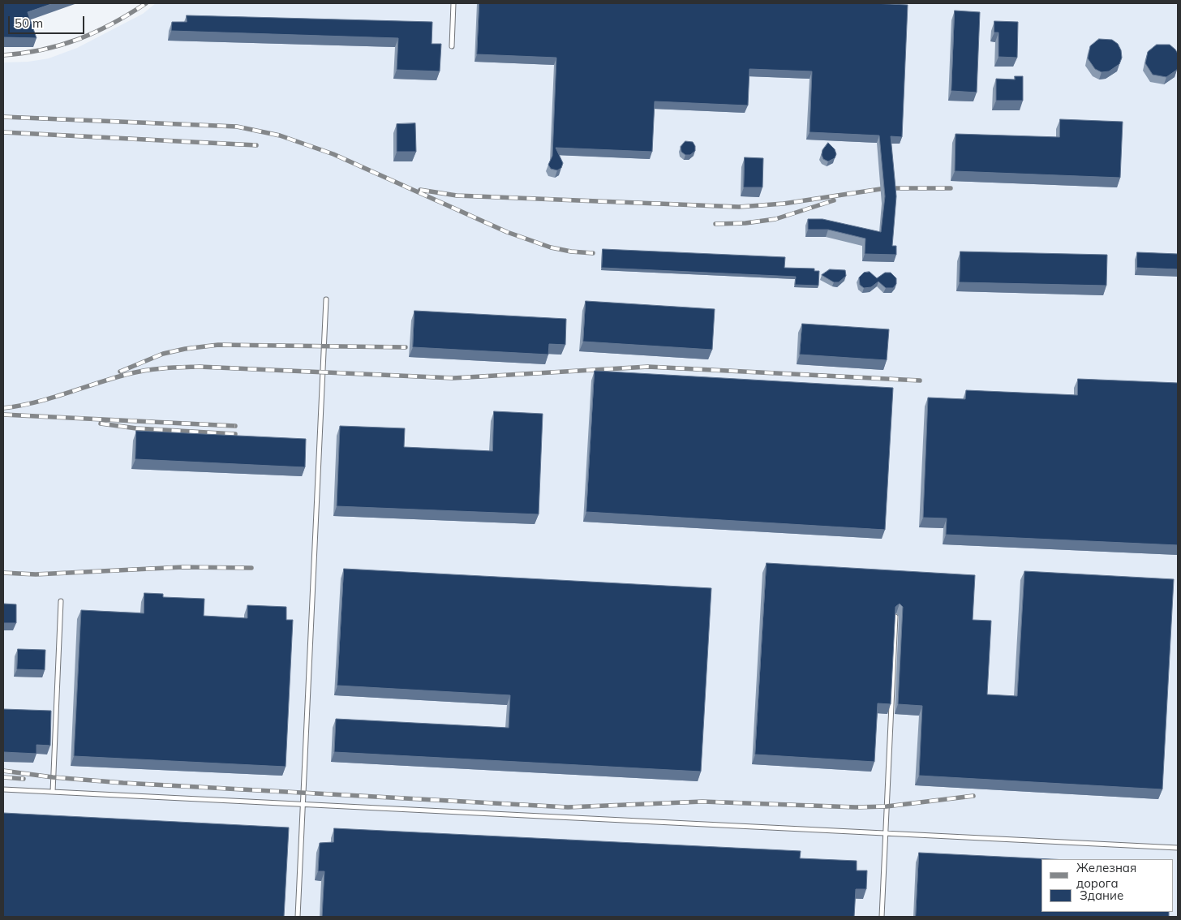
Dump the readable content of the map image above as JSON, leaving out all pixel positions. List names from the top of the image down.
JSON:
{
  "legend": ["Железная дорога", "Здание"],
  "scale_bar": "50 m"
}
